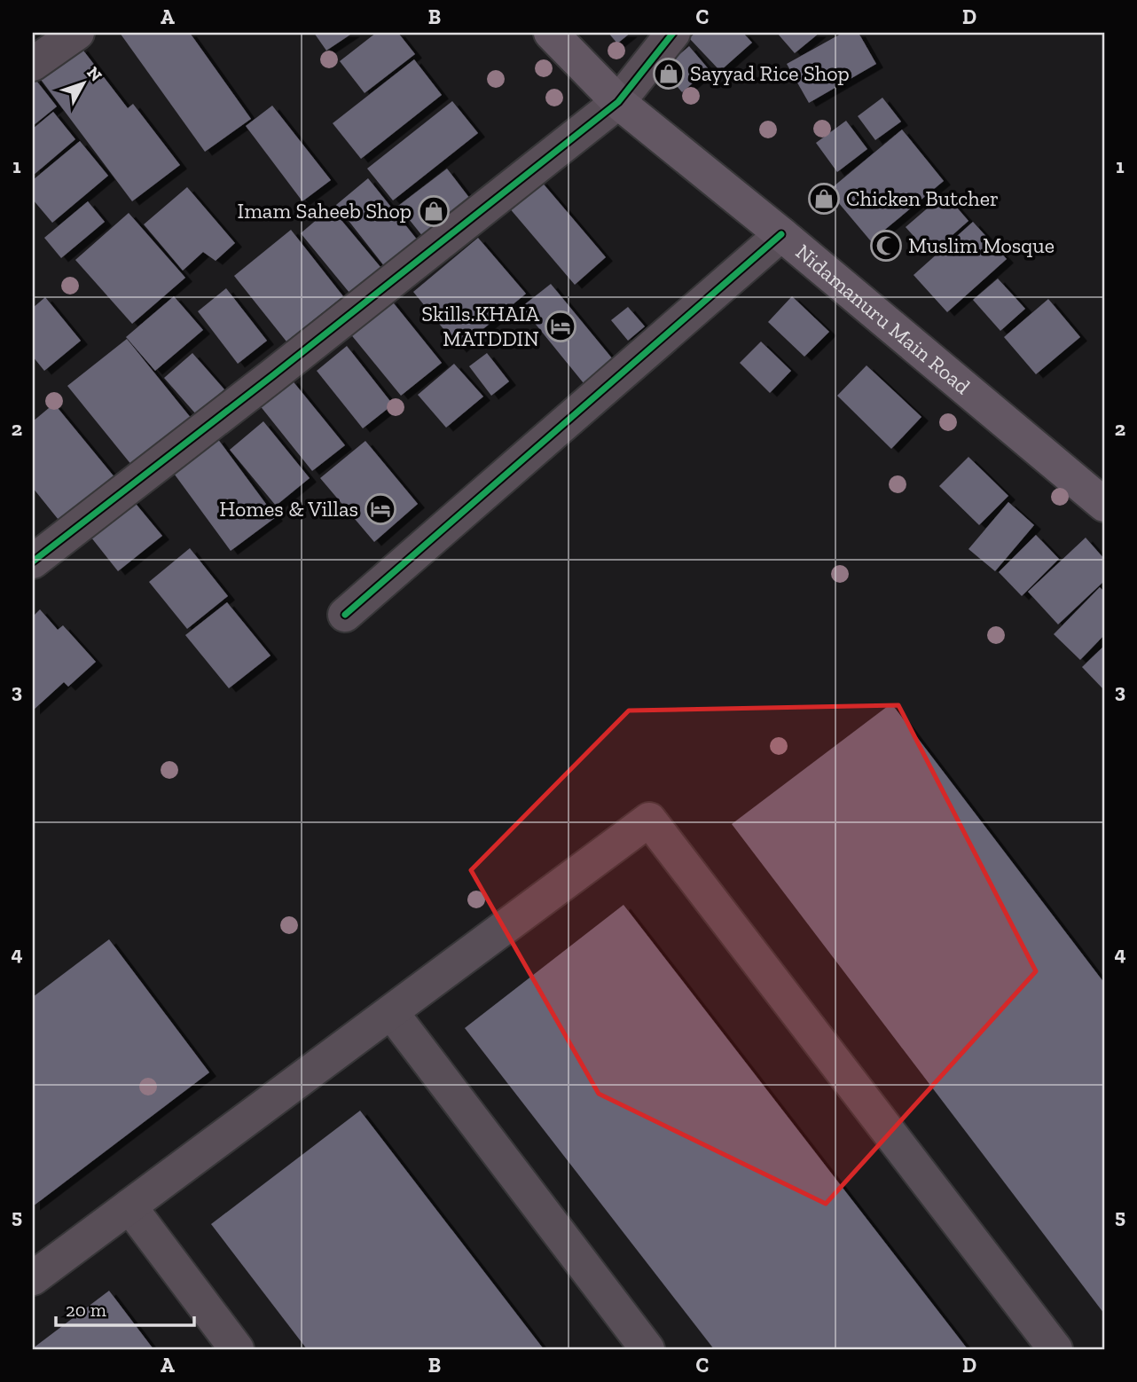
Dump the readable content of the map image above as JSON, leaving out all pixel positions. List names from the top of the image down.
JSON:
{
  "streets": {
    "main road": ["Nidamanuru Main Road"]
  },
  "places": {
    "shop": ["Sayyad Rice Shop", "Chicken Butcher", "Imam Saheeb Shop"],
    "mosque": ["Muslim Mosque"],
    "hotel": ["Skills.KHAIA MATDDIN", "Homes & Villas"]
  },
  "scale_bar": "20 m",
  "north": "top right",
  "grid": {
    "columns": [
      "A",
      "B",
      "C",
      "D"
    ],
    "rows": [
      "1",
      "2",
      "3",
      "4",
      "5"
    ]
  }
}
